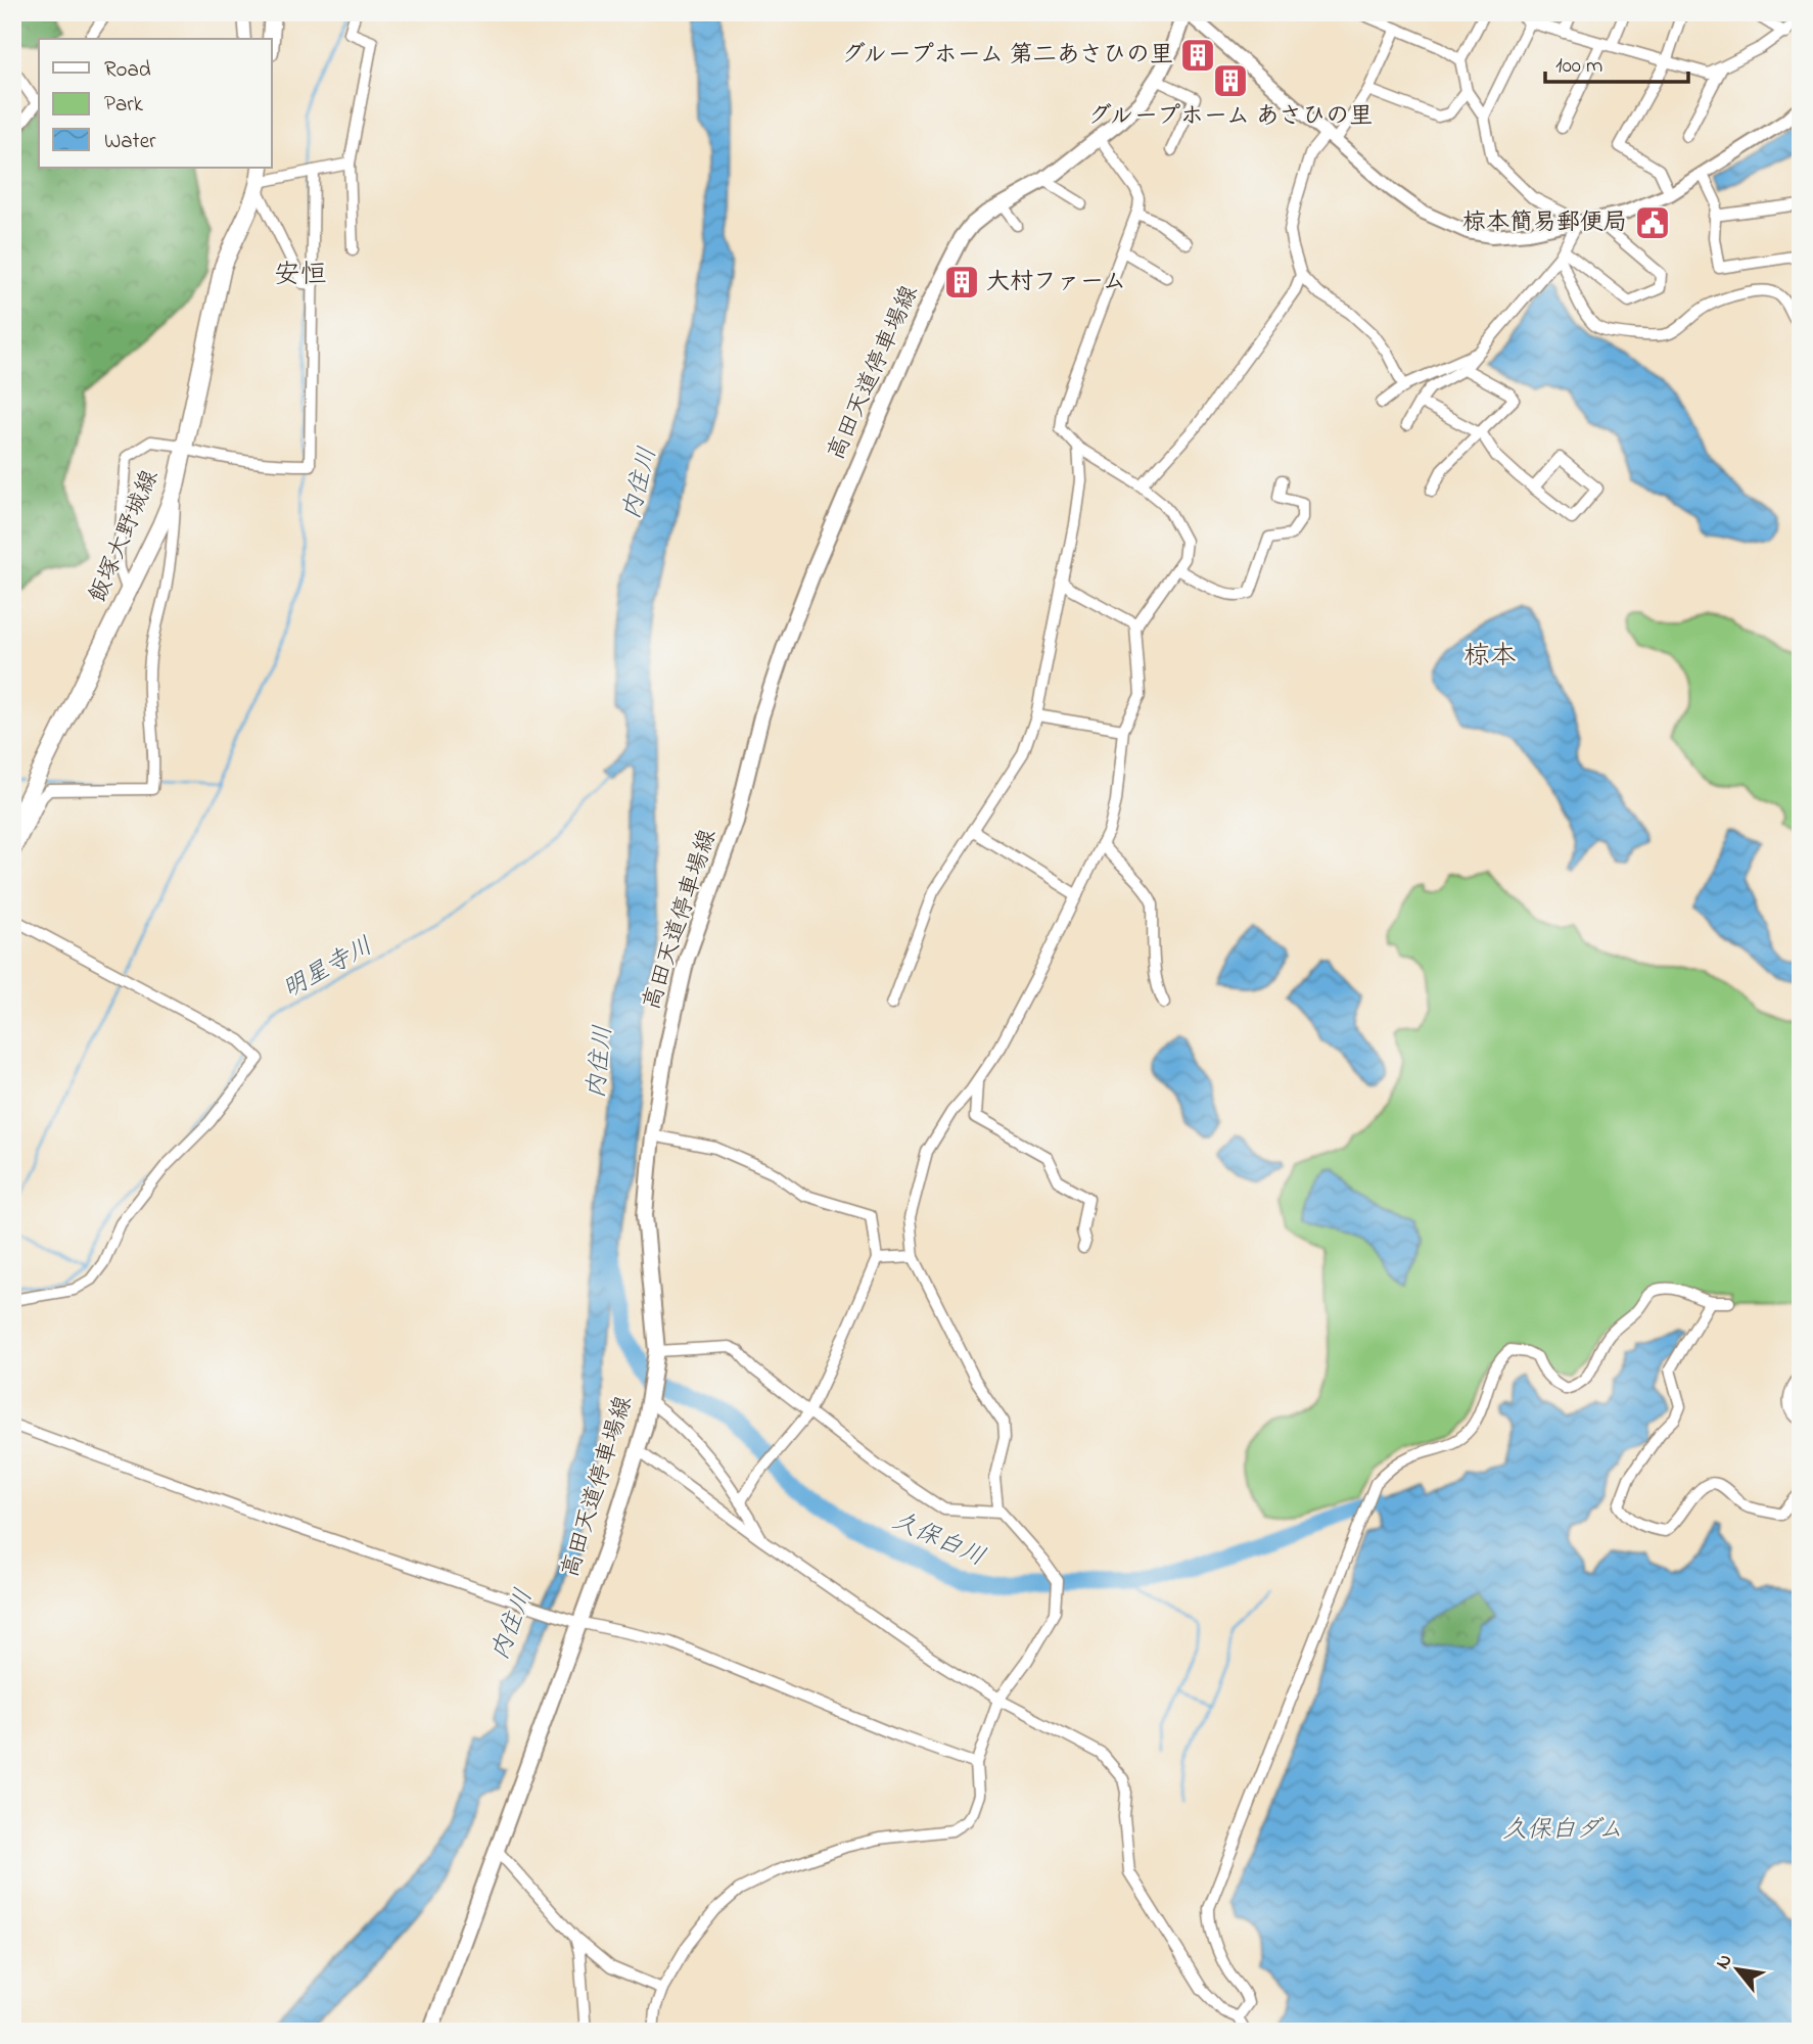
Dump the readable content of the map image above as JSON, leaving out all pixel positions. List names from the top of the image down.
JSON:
{
  "streets": {
    "main road": ["高田天道停車場線", "飯塚大野城線"]
  },
  "districts": ["安恒", "椋本"],
  "water": [
    "内住川",
    "明星寺川",
    "久保白川",
    "久保白ダム"
  ],
  "places": {
    "building": ["グループホーム 第二あさひの里", "グループホーム あさひの里", "大村ファーム"],
    "public building": ["椋本簡易郵便局"]
  },
  "legend": ["Road", "Park", "Water"],
  "scale_bar": "100 m",
  "north": "top left"
}
